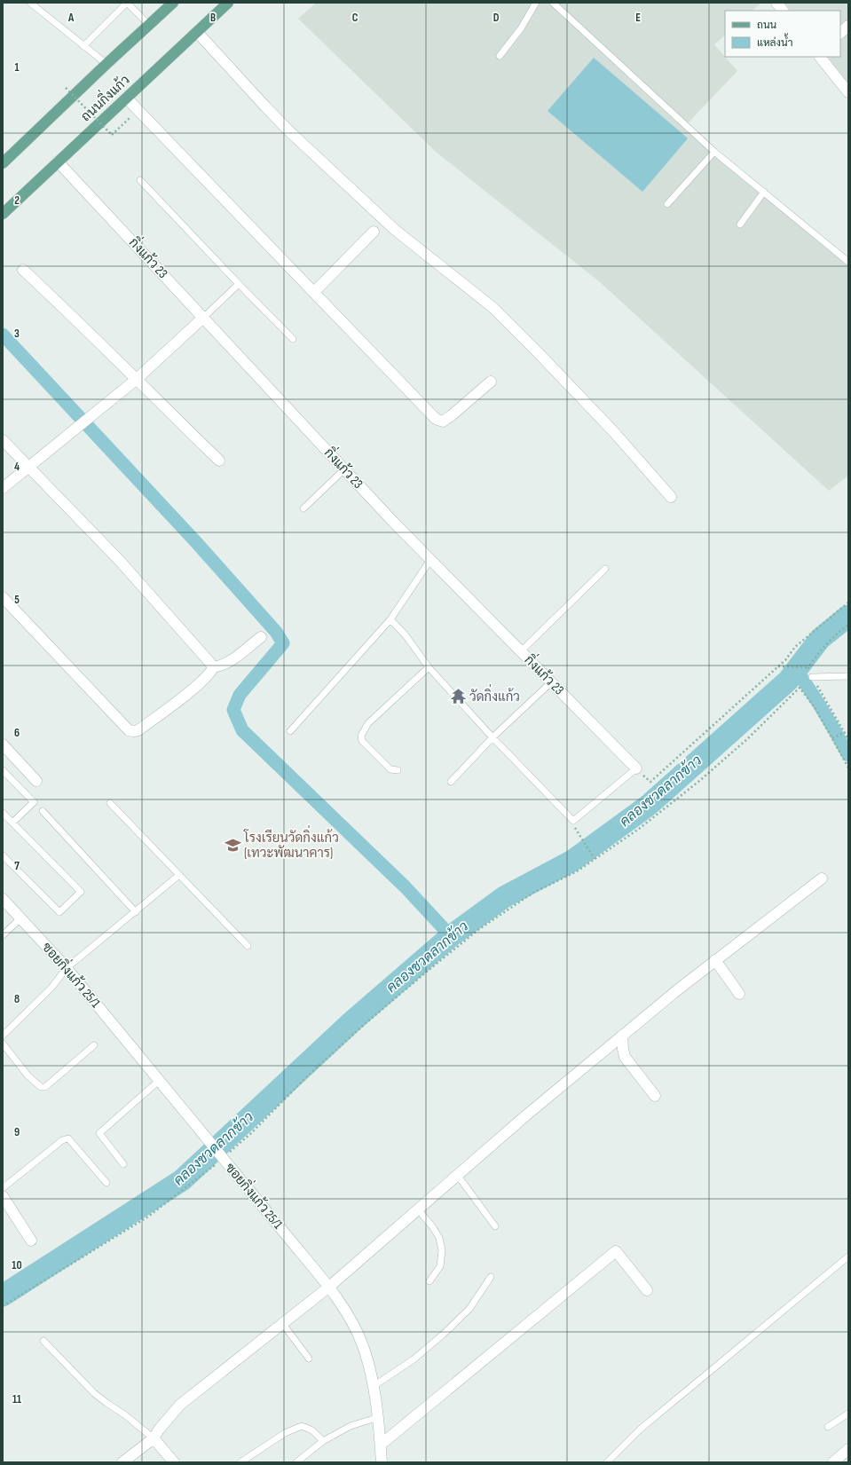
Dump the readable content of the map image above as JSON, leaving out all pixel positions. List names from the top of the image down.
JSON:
{
  "streets": {
    "main road": ["ถนนกิ่งแก้ว"],
    "street": ["กิ่งแก้ว 23", "ซอยกิ่งแก้ว 25/1"]
  },
  "crossings": [
    ["ถนนกิ่งแก้ว", "กิ่งแก้ว 23"]
  ],
  "water": ["คลองชวดลากข้าว"],
  "places": {
    "temple": ["วัดกิ่งแก้ว"],
    "school or university": ["โรงเรียนวัดกิ่งแก้ว (เทวะพัฒนาคาร)"]
  },
  "legend": ["ถนน", "แหล่งน้ำ"],
  "grid": {
    "columns": [
      "A",
      "B",
      "C",
      "D",
      "E"
    ],
    "rows": [
      "1",
      "2",
      "3",
      "4",
      "5",
      "6",
      "7",
      "8",
      "9",
      "10",
      "11"
    ]
  }
}
